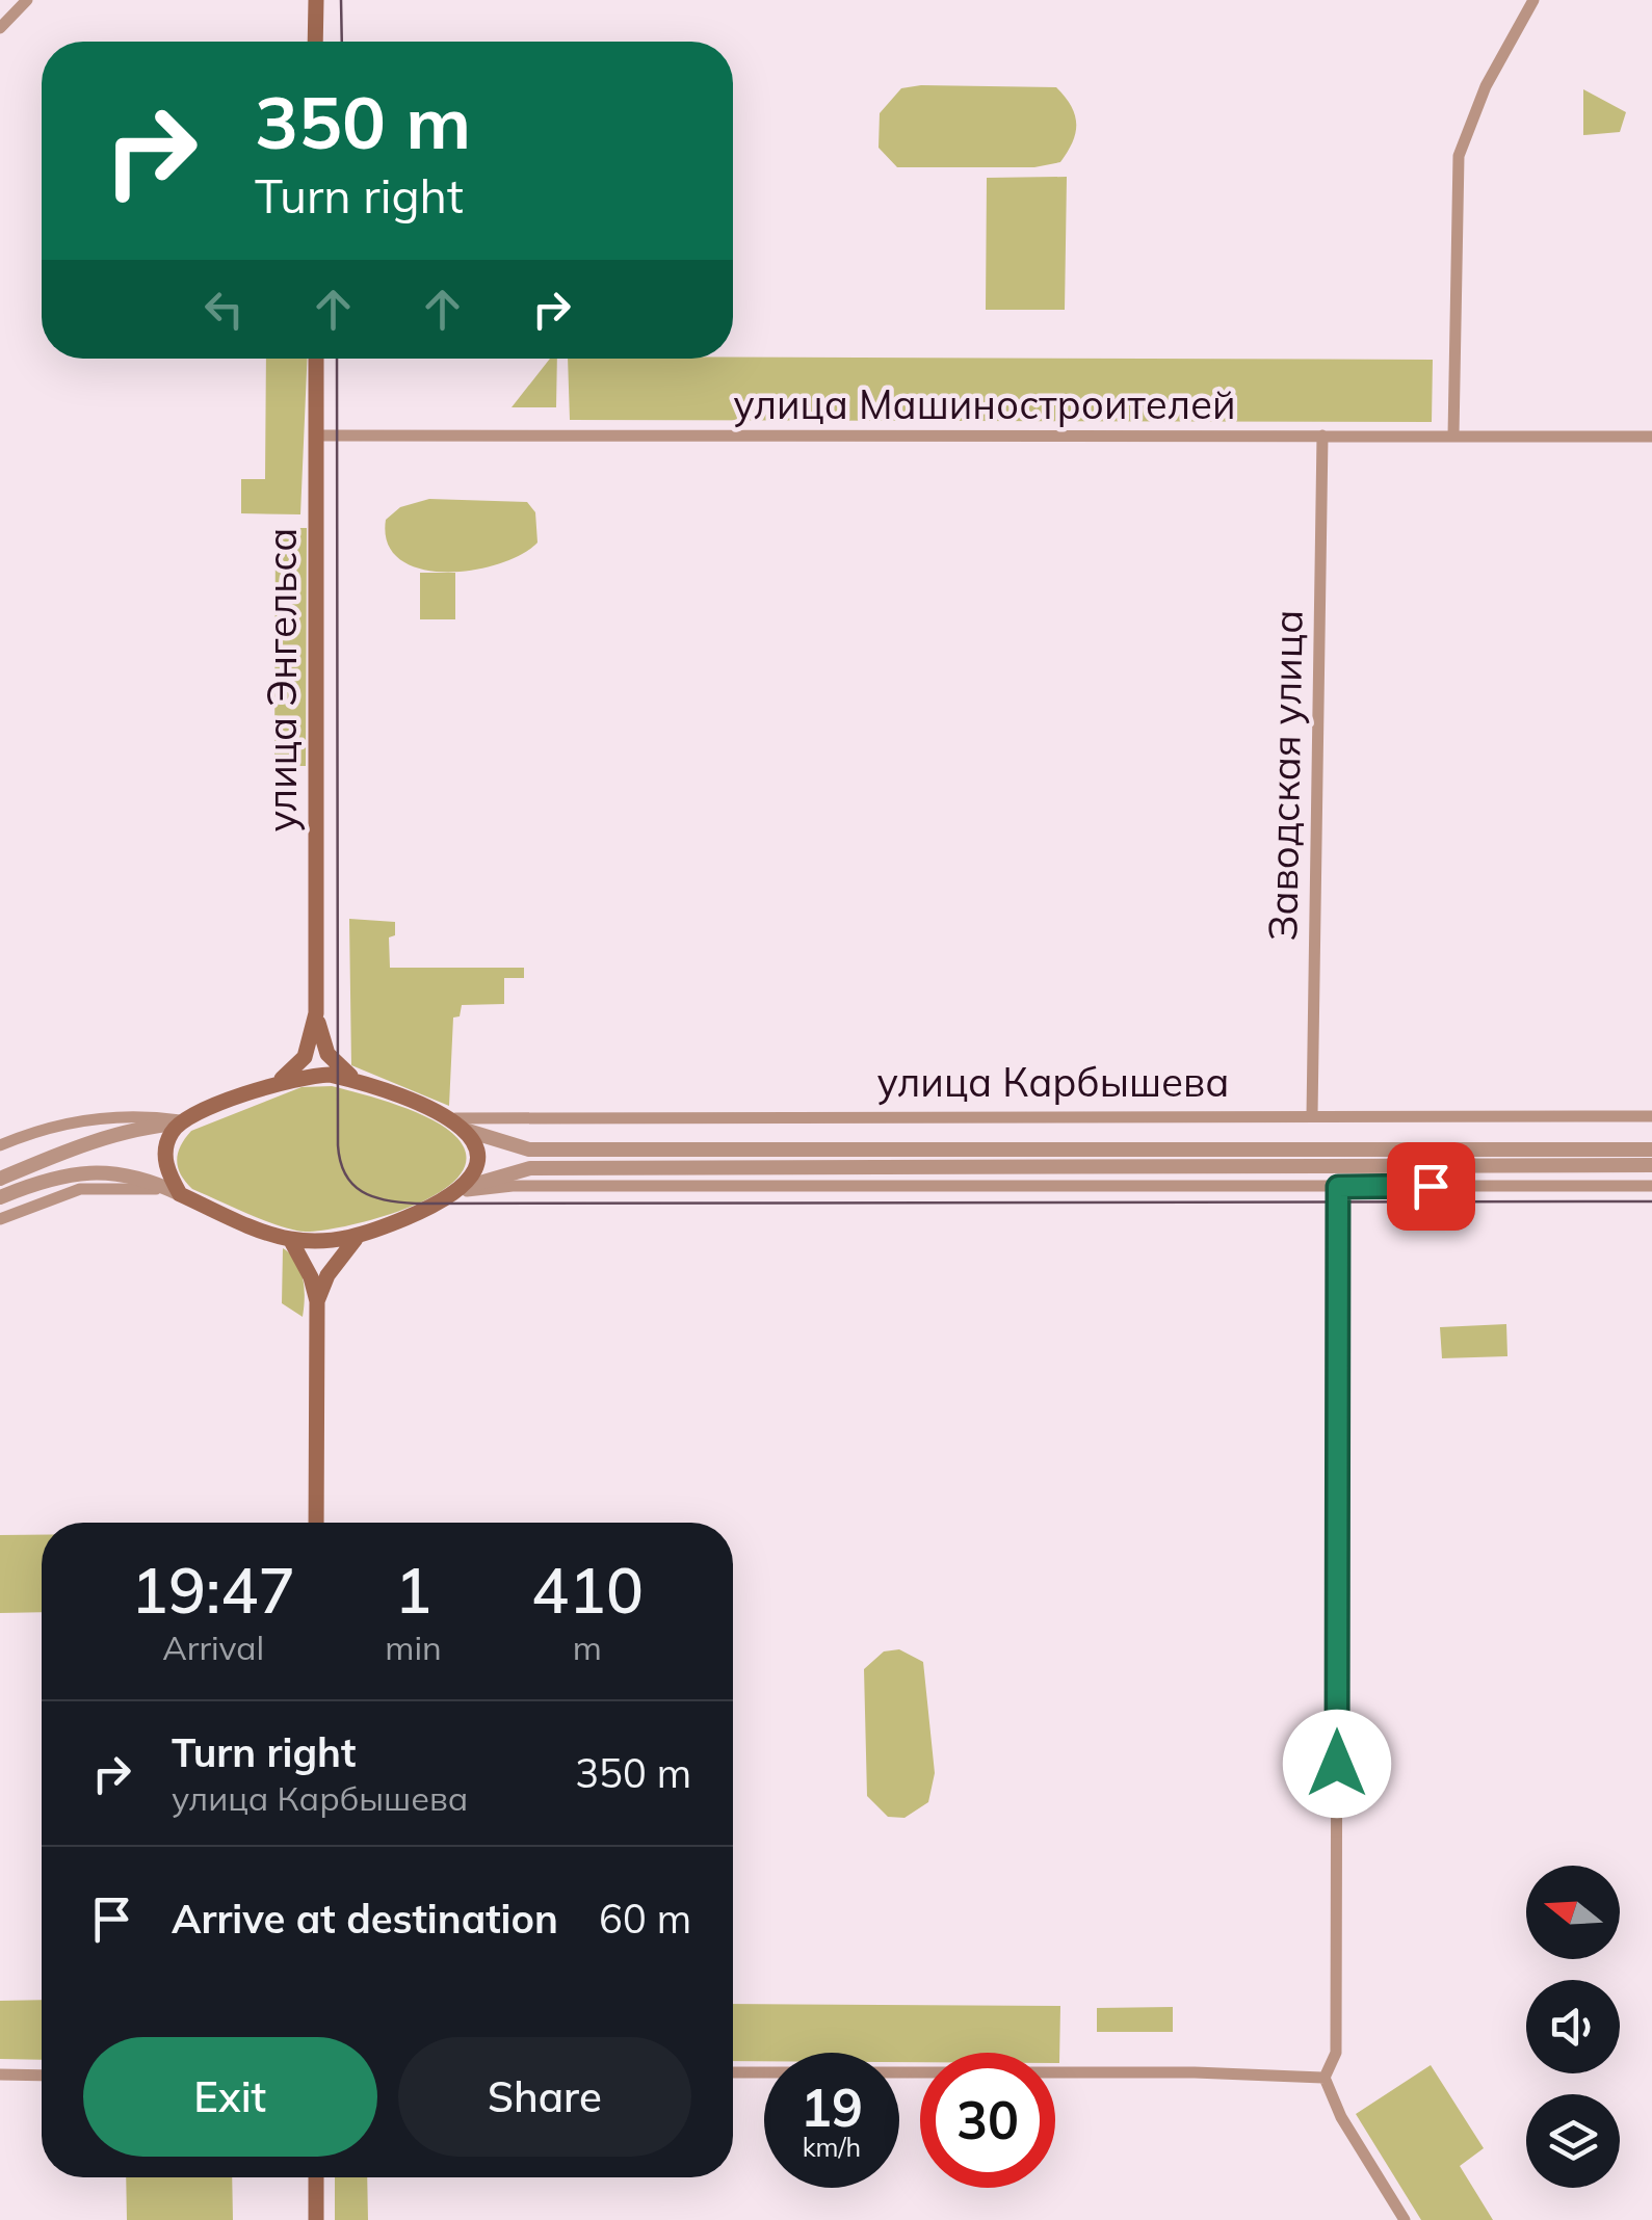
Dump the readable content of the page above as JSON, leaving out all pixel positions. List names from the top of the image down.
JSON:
{
  "streets": {
    "main road": ["улица Энгельса", "улица Карбышева"],
    "street": ["улица Машиностроителей", "Заводская улица"]
  },
  "crossings": [
    ["улица Машиностроителей", "улица Энгельса"],
    ["улица Машиностроителей", "Заводская улица"],
    ["улица Энгельса", "улица Карбышева"],
    ["Заводская улица", "улица Карбышева"]
  ],
  "north": "left",
  "page": {
    "turn": ["350 m", "Turn right"],
    "eta": [
      "19:47",
      "Arrival",
      "1",
      "min",
      "410",
      "m"
    ],
    "list": [
      {
        "name": "Turn right",
        "note": "улица Карбышева",
        "value": "350 m"
      },
      {
        "name": "Arrive at destination",
        "value": "60 m"
      }
    ],
    "buttons": ["Exit", "Share"],
    "speed": "19 km/h",
    "limit": "30"
  }
}
